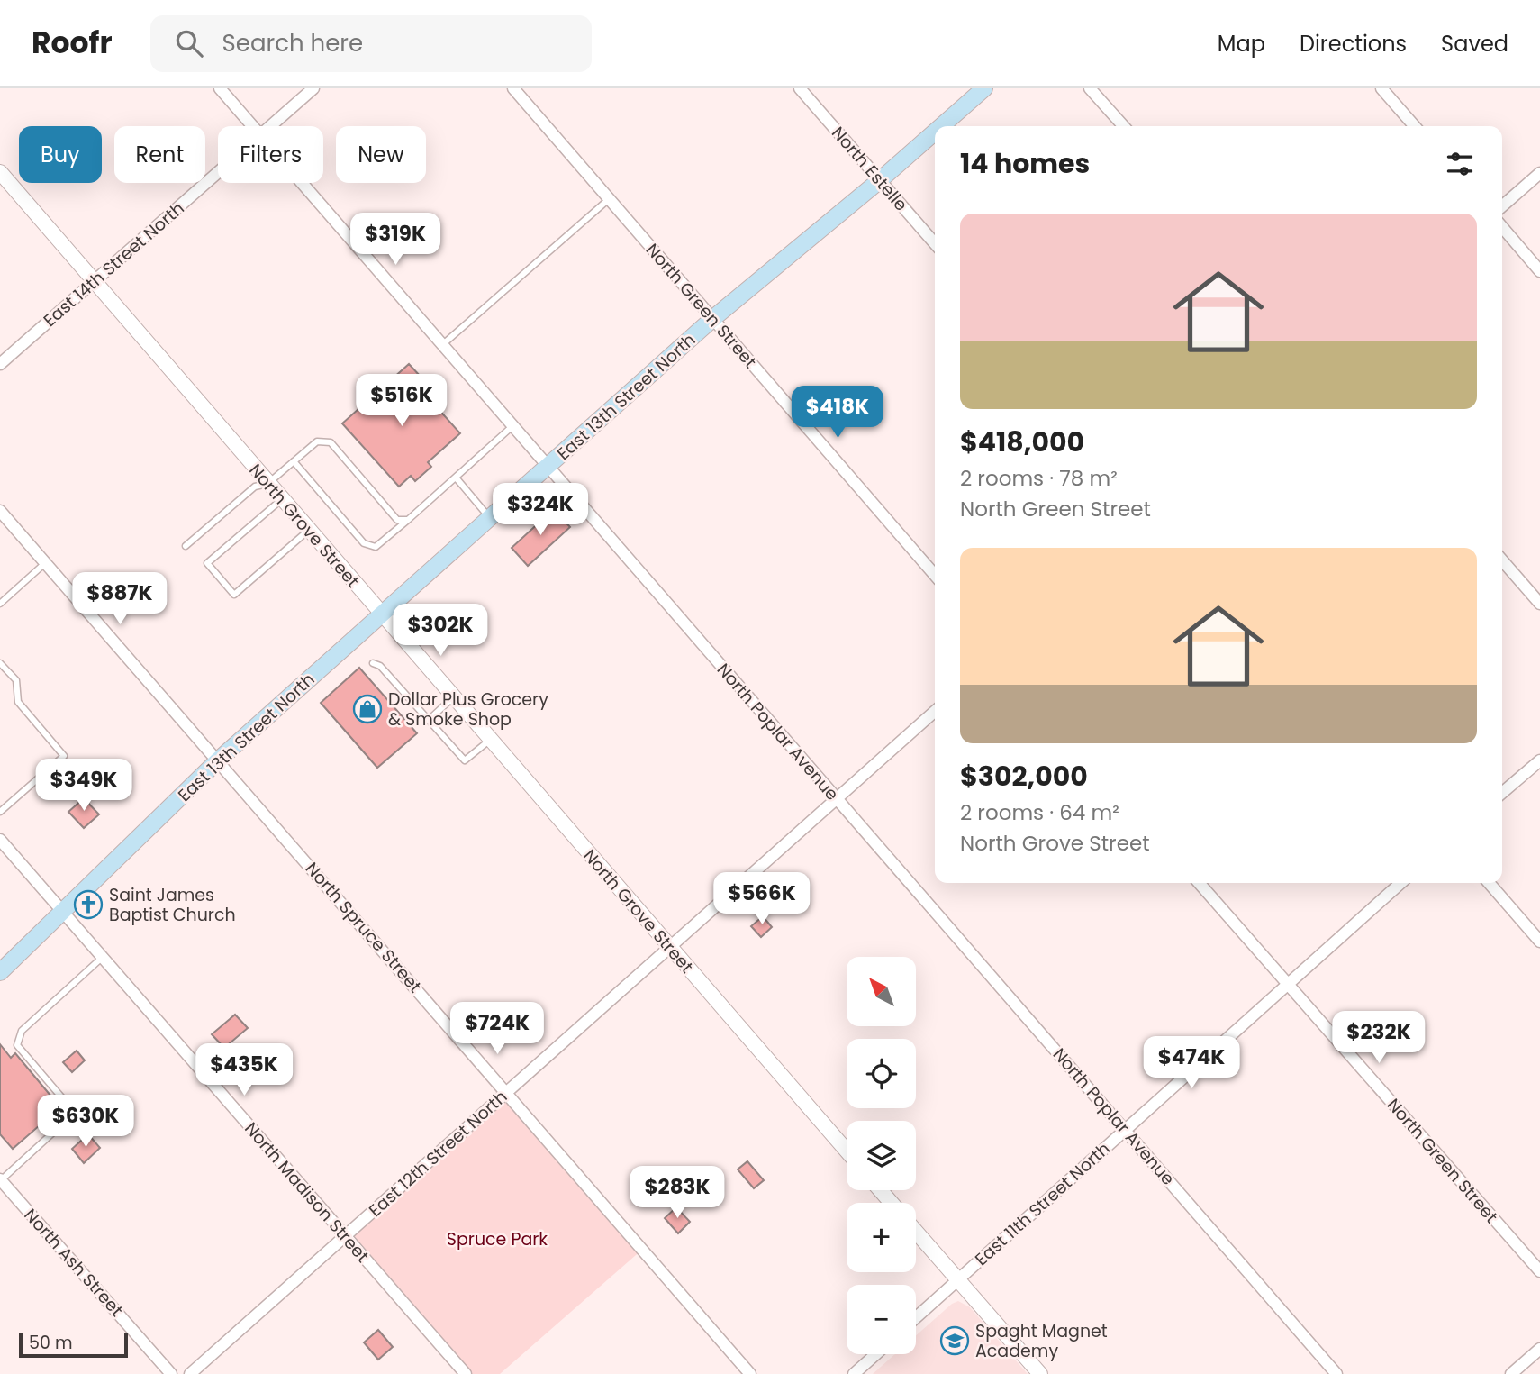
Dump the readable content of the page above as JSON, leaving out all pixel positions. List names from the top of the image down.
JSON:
{
  "streets": {
    "main road": ["East 13th Street North"],
    "street": [
      "North Estelle",
      "East 14th Street North",
      "North Green Street",
      "North Grove Street",
      "North Poplar Avenue",
      "North Spruce Street",
      "East 12th Street North",
      "North Madison Street",
      "East 11th Street North",
      "North Ash Street"
    ]
  },
  "crossings": [
    ["North Estelle", "East 13th Street North"],
    ["East 14th Street North", "North Grove Street"],
    ["North Green Street", "East 13th Street North"],
    ["North Green Street", "East 11th Street North"],
    ["East 13th Street North", "North Grove Street"],
    ["East 13th Street North", "North Poplar Avenue"],
    ["East 13th Street North", "North Spruce Street"],
    ["East 13th Street North", "North Madison Street"],
    ["North Grove Street", "East 12th Street North"],
    ["North Poplar Avenue", "East 12th Street North"],
    ["North Poplar Avenue", "East 11th Street North"],
    ["North Spruce Street", "East 12th Street North"],
    ["East 12th Street North", "North Madison Street"]
  ],
  "parks": ["Spruce Park"],
  "places": {
    "shop": ["Dollar Plus Grocery & Smoke Shop"],
    "church": ["Saint James Baptist Church"],
    "school or university": ["Spaght Magnet Academy"]
  },
  "scale_bar": "50 m",
  "north": "top left",
  "page": {
    "header": "Roofr",
    "search": "Search here",
    "nav": ["Map", "Directions", "Saved"],
    "chip": [
      "Buy",
      "Rent",
      "Filters",
      "New"
    ],
    "heading": "14 homes",
    "list": [
      {
        "name": "$418,000",
        "note": "2 rooms · 78 m² · North Green Street"
      },
      {
        "name": "$302,000",
        "note": "2 rooms · 64 m² · North Grove Street"
      }
    ],
    "price": [
      "$319K",
      "$516K",
      "$418K",
      "$324K",
      "$887K",
      "$302K",
      "$349K",
      "$566K",
      "$724K",
      "$232K",
      "$474K",
      "$435K",
      "$630K",
      "$283K"
    ],
    "map_buttons": ["+", "−"],
    "scale": "50 m"
  }
}
